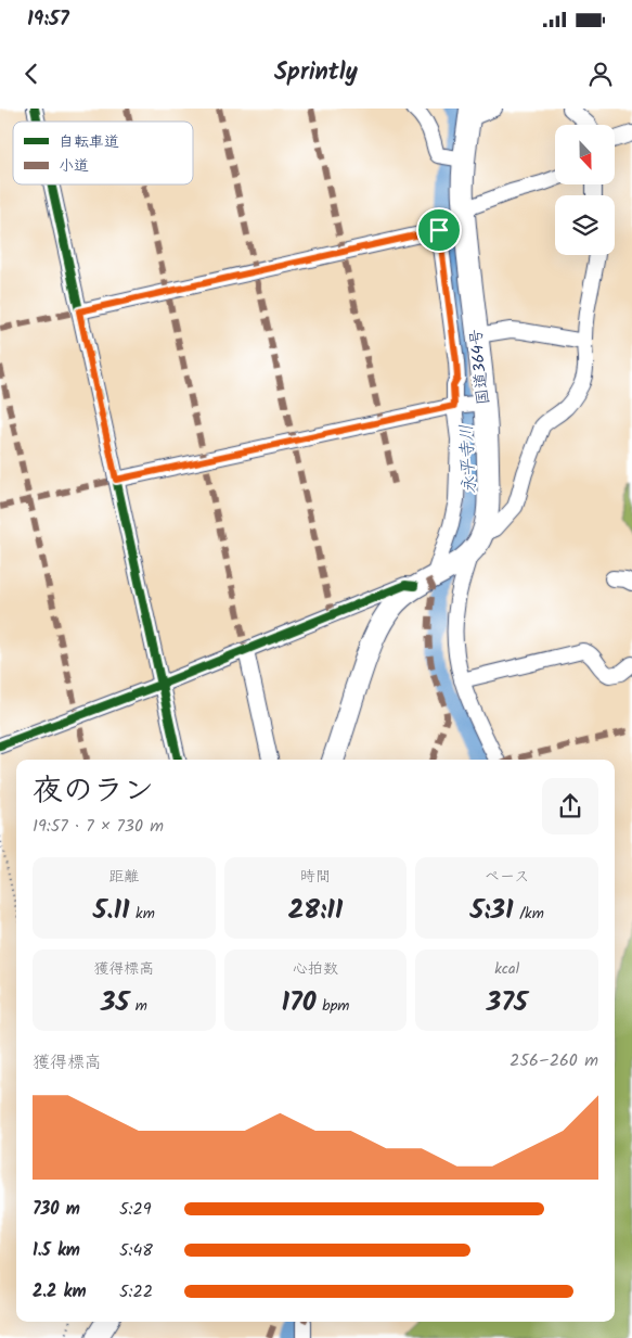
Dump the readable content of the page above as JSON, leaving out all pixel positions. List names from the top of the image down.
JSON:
{
  "streets": {
    "highway": ["国道364号"]
  },
  "water": ["永平寺川"],
  "legend": ["自転車道", "小道"],
  "north": "bottom",
  "page": {
    "status": "19:57",
    "header": "Sprintly",
    "heading": ["夜のラン", "19:57 · 7 × 730 m"],
    "stats": [
      ["距離", "5.11 km"],
      ["時間", "28:11"],
      ["ペース", "5:31 /km"],
      ["獲得標高", "35 m"],
      ["心拍数", "170 bpm"],
      ["kcal", "375"]
    ],
    "chart": ["獲得標高", "256–260 m"],
    "list": [
      {
        "name": "730 m",
        "note": "5:29"
      },
      {
        "name": "1.5 km",
        "note": "5:48"
      },
      {
        "name": "2.2 km",
        "note": "5:22"
      }
    ]
  }
}
